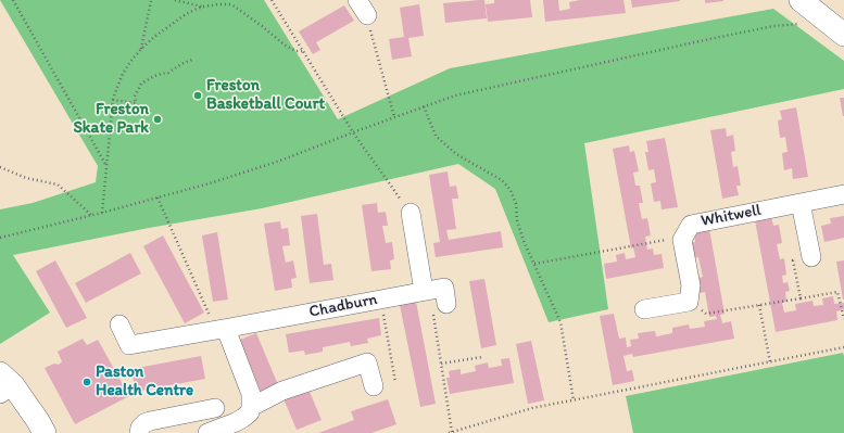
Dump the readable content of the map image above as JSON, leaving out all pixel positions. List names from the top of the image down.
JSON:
{
  "streets": {
    "street": ["Whitwell", "Chadburn"]
  },
  "places": ["Freston Basketball Court", "Freston Skate Park", "Paston Health Centre"]
}
